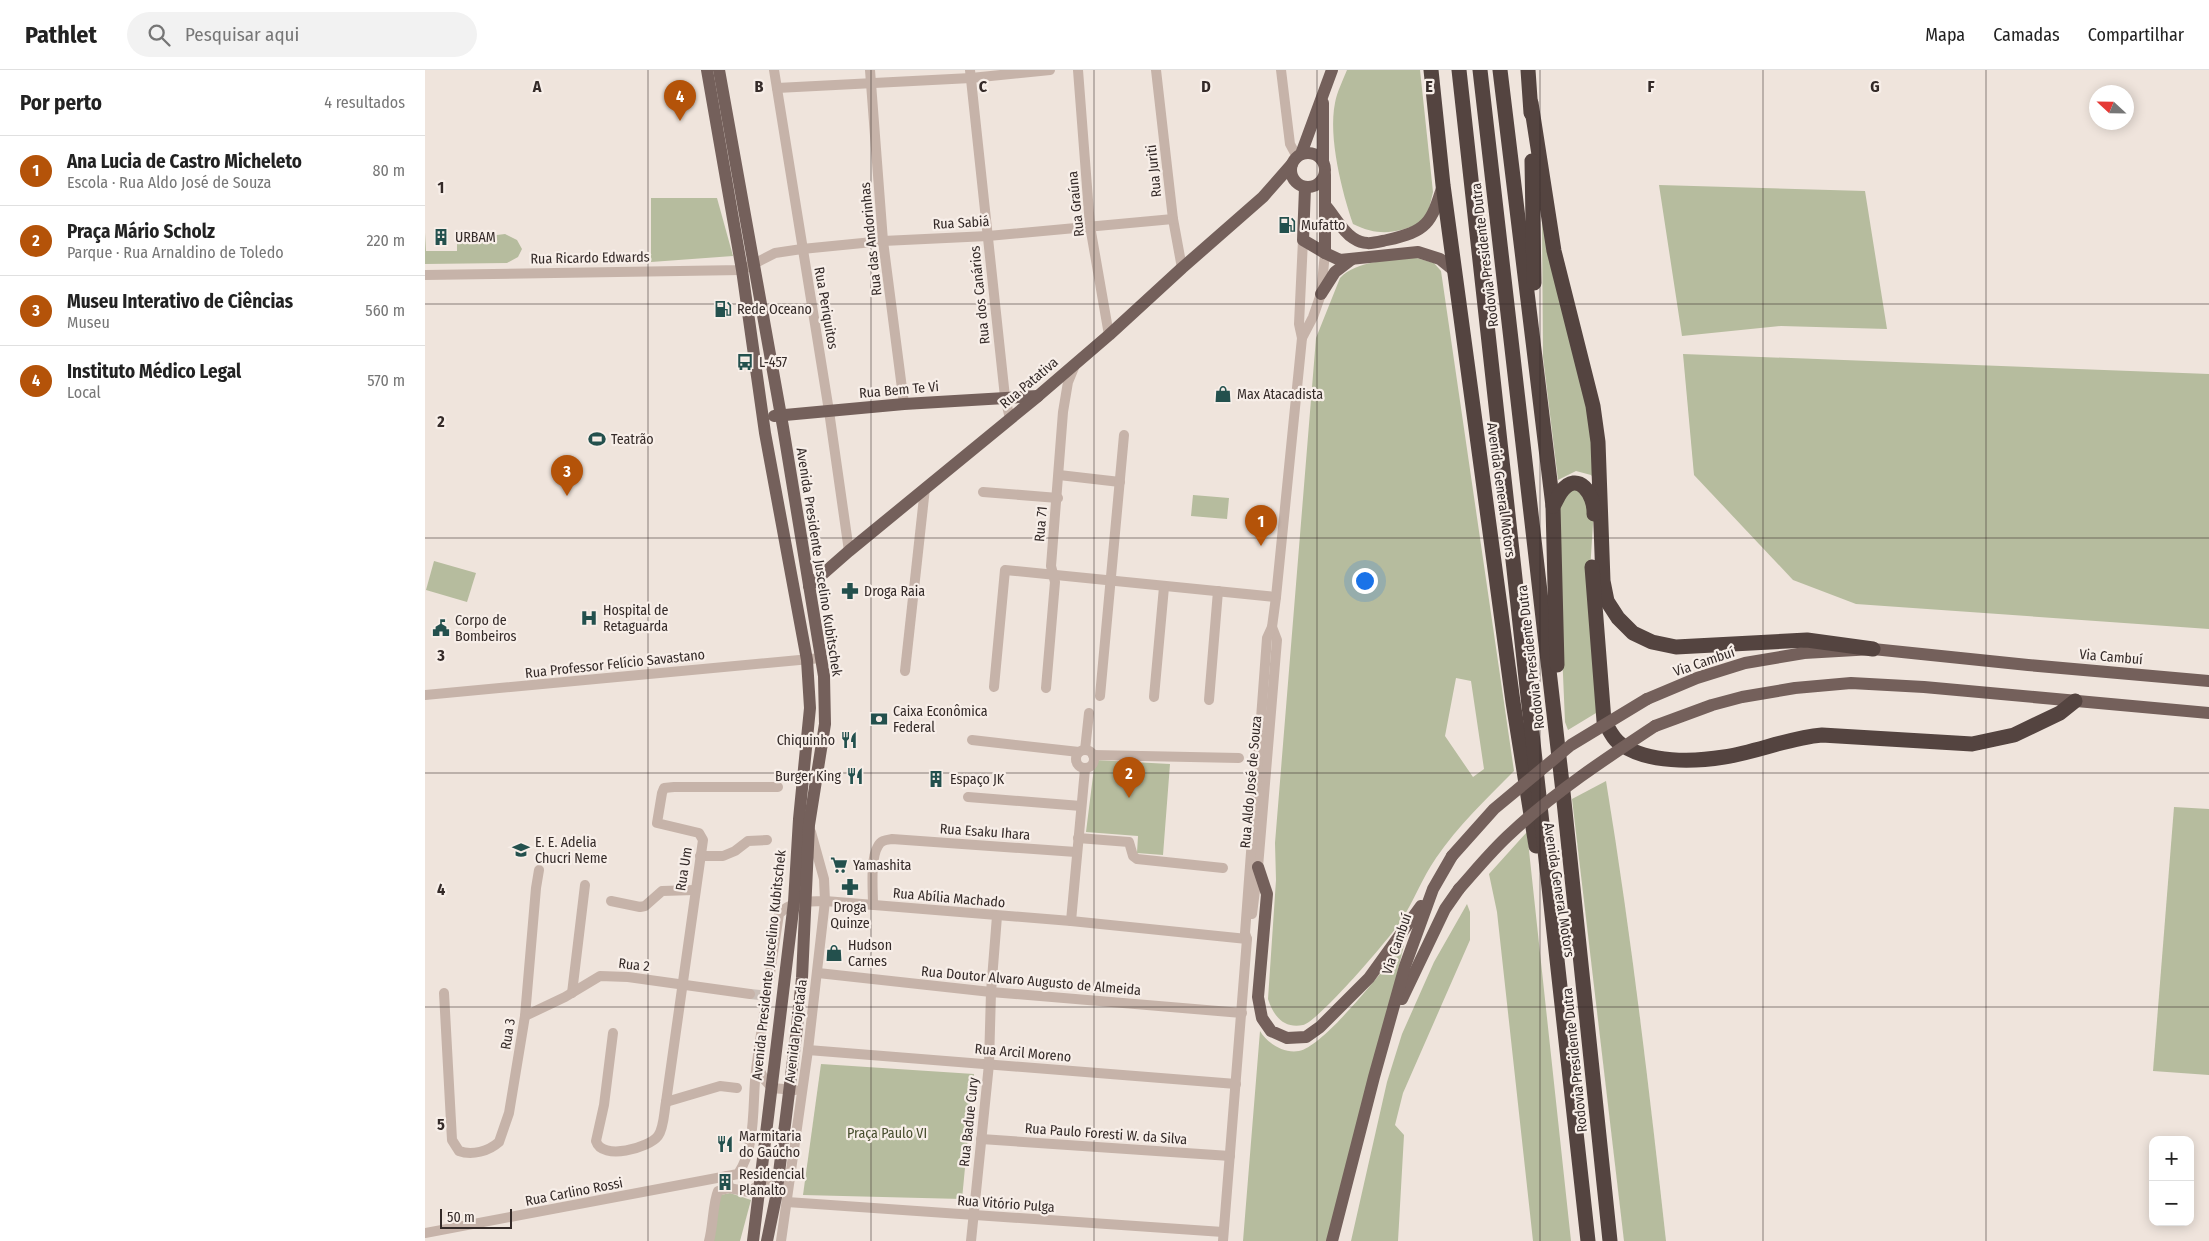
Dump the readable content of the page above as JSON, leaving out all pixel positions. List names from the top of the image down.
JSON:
{
  "streets": {
    "highway": ["Rodovia Presidente Dutra", "Avenida General Motors"],
    "main road": [
      "Rua Patativa",
      "Rua Bem Te Vi",
      "Avenida Presidente Juscelino Kubitschek",
      "Via Cambuí"
    ],
    "street": [
      "Rua Juriti",
      "Rua Graúna",
      "Rua Sabiá",
      "Rua das Andorinhas",
      "Rua Ricardo Edwards",
      "Rua dos Canários",
      "Rua Periquitos",
      "Rua 71",
      "Rua Professor Felício Savastano",
      "Rua Aldo José de Souza",
      "Rua Esaku Ihara",
      "Rua Um",
      "Rua Abília Machado",
      "Rua 2",
      "Rua Doutor Alvaro Augusto de Almeida",
      "Avenida Projetada",
      "Rua 3",
      "Rua Arcil Moreno",
      "Rua Badue Cury",
      "Rua Paulo Foresti W. da Silva",
      "Rua Carlino Rossi",
      "Rua Vitório Pulga"
    ]
  },
  "crossings": [
    ["Rua Juriti", "Rua Sabiá"],
    ["Rua Juriti", "Rua Patativa"],
    ["Rua Graúna", "Rua Sabiá"],
    ["Rua Graúna", "Rua Patativa"],
    ["Rua Sabiá", "Rua das Andorinhas"],
    ["Rua Sabiá", "Rua Ricardo Edwards"],
    ["Rua Sabiá", "Rua dos Canários"],
    ["Rua Sabiá", "Rua Periquitos"],
    ["Rua Sabiá", "Avenida Presidente Juscelino Kubitschek"],
    ["Rua das Andorinhas", "Rua Bem Te Vi"],
    ["Rodovia Presidente Dutra", "Avenida General Motors"],
    ["Rua Ricardo Edwards", "Avenida Presidente Juscelino Kubitschek"],
    ["Rua dos Canários", "Rua Patativa"],
    ["Rua dos Canários", "Rua Bem Te Vi"],
    ["Rua Periquitos", "Rua Patativa"],
    ["Rua Periquitos", "Rua Bem Te Vi"],
    ["Rua Patativa", "Rua Bem Te Vi"],
    ["Rua Patativa", "Rua 71"],
    ["Rua Patativa", "Avenida Presidente Juscelino Kubitschek"],
    ["Rua Bem Te Vi", "Avenida Presidente Juscelino Kubitschek"],
    ["Avenida Presidente Juscelino Kubitschek", "Rua Professor Felício Savastano"],
    ["Avenida Presidente Juscelino Kubitschek", "Rua Abília Machado"],
    ["Avenida Presidente Juscelino Kubitschek", "Avenida Projetada"],
    ["Rua Aldo José de Souza", "Rua Abília Machado"],
    ["Rua Aldo José de Souza", "Rua Doutor Alvaro Augusto de Almeida"],
    ["Rua Aldo José de Souza", "Rua Arcil Moreno"],
    ["Rua Aldo José de Souza", "Rua Paulo Foresti W. da Silva"],
    ["Rua Aldo José de Souza", "Rua Vitório Pulga"],
    ["Rua Esaku Ihara", "Rua Abília Machado"],
    ["Rua Um", "Rua 2"],
    ["Rua Abília Machado", "Avenida Projetada"],
    ["Rua Abília Machado", "Rua Badue Cury"],
    ["Rua 2", "Rua 3"],
    ["Rua Doutor Alvaro Augusto de Almeida", "Avenida Projetada"],
    ["Rua Doutor Alvaro Augusto de Almeida", "Rua Badue Cury"],
    ["Avenida Projetada", "Rua Arcil Moreno"],
    ["Rua Arcil Moreno", "Rua Badue Cury"],
    ["Rua Badue Cury", "Rua Paulo Foresti W. da Silva"],
    ["Rua Badue Cury", "Rua Vitório Pulga"]
  ],
  "parks": ["Praça Paulo VI"],
  "places": {
    "fuel station": ["Mufatto", "Rede Oceano"],
    "building": ["URBAM", "Espaço JK", "Residencial Planalto"],
    "bus stop": ["L-457"],
    "shop": ["Max Atacadista", "Hudson Carnes"],
    "sports": ["Teatrão"],
    "pharmacy": ["Droga Raia", "Droga Quinze"],
    "hospital": ["Hospital de Retaguarda"],
    "public building": ["Corpo de Bombeiros"],
    "bank": ["Caixa Econômica Federal"],
    "restaurant": ["Chiquinho", "Burger King", "Marmitaria do Gaúcho"],
    "school or university": ["E. E. Adelia Chucri Neme"],
    "supermarket": ["Yamashita"]
  },
  "scale_bar": "50 m",
  "north": "left",
  "page": {
    "header": "Pathlet",
    "search": "Pesquisar aqui",
    "nav": ["Mapa", "Camadas", "Compartilhar"],
    "heading": ["Por perto", "4 resultados"],
    "pins": [
      "4",
      "3",
      "1",
      "2"
    ],
    "list": [
      {
        "mark": "1",
        "name": "Ana Lucia de Castro Micheleto",
        "note": "Escola · Rua Aldo José de Souza",
        "value": "80 m"
      },
      {
        "mark": "2",
        "name": "Praça Mário Scholz",
        "note": "Parque · Rua Arnaldino de Toledo",
        "value": "220 m"
      },
      {
        "mark": "3",
        "name": "Museu Interativo de Ciências",
        "note": "Museu",
        "value": "560 m"
      },
      {
        "mark": "4",
        "name": "Instituto Médico Legal",
        "note": "Local",
        "value": "570 m"
      }
    ],
    "map_buttons": ["+", "−"],
    "scale": "50 m"
  },
  "grid": {
    "columns": [
      "A",
      "B",
      "C",
      "D",
      "E",
      "F",
      "G"
    ],
    "rows": [
      "1",
      "2",
      "3",
      "4",
      "5"
    ]
  }
}
